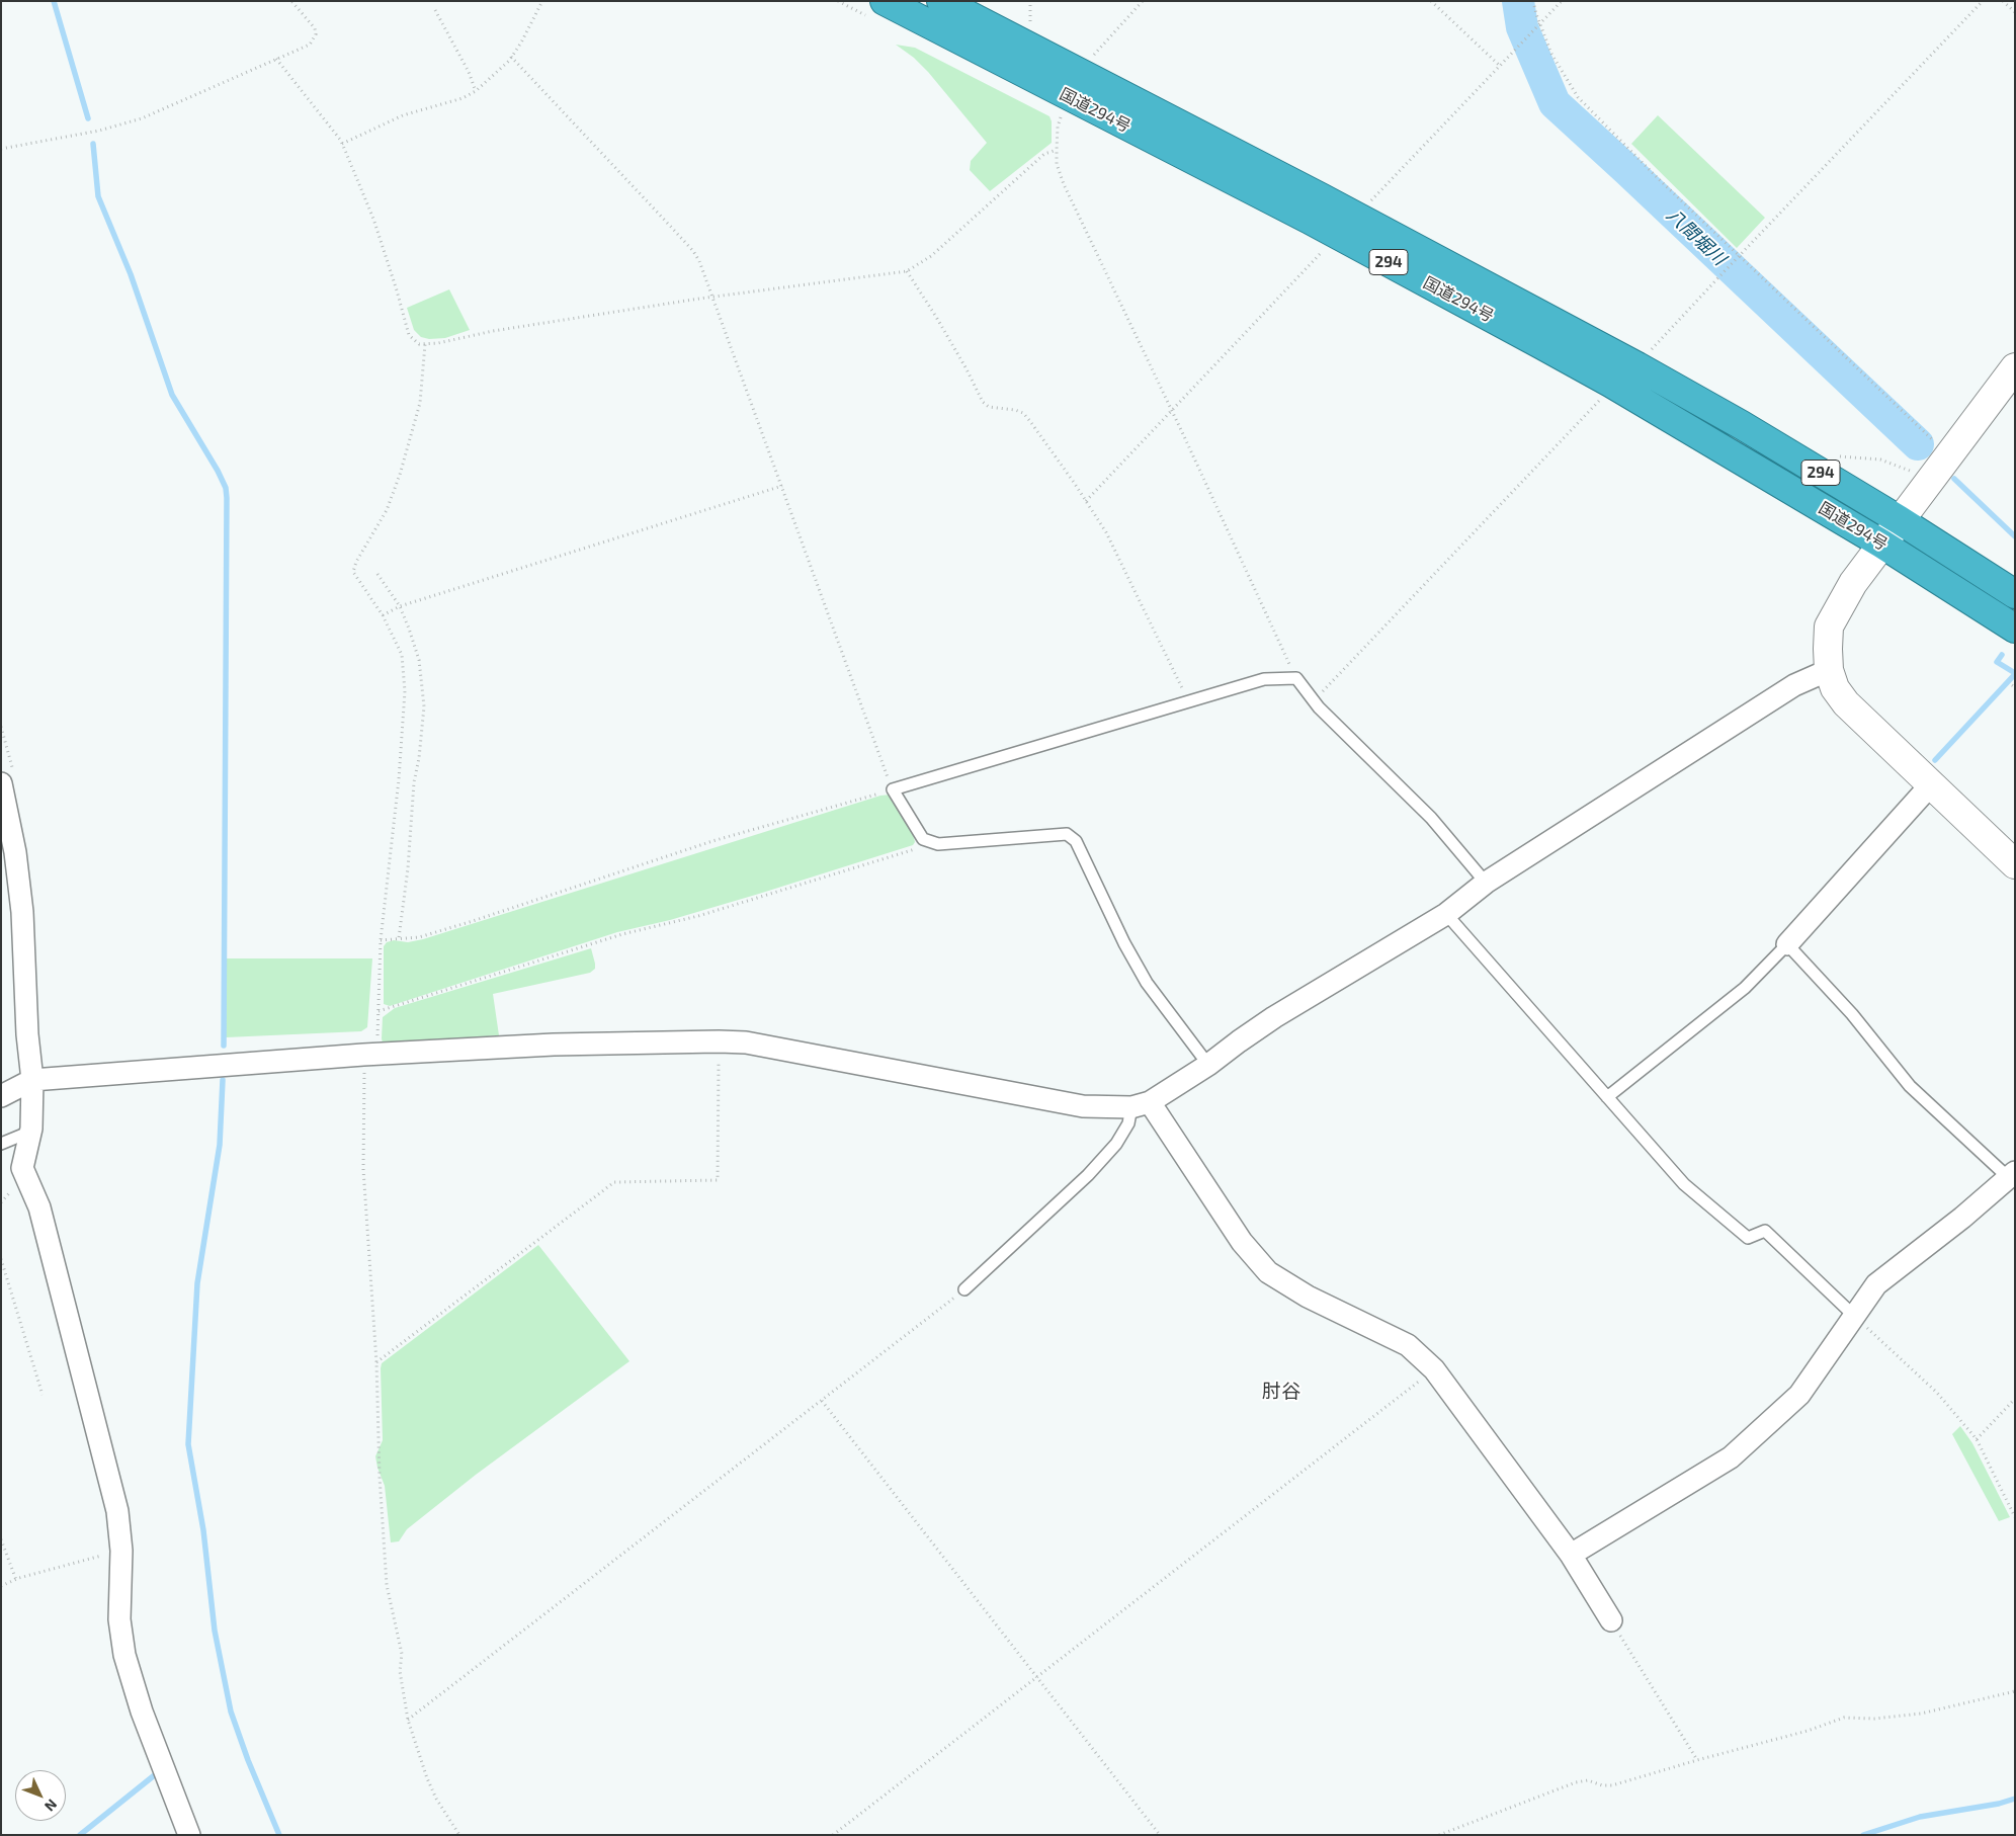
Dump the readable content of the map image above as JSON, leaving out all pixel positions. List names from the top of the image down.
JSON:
{
  "streets": {
    "highway": ["国道294号", "294"]
  },
  "districts": ["肘谷"],
  "water": ["八間堀川"],
  "north": "bottom right"
}
